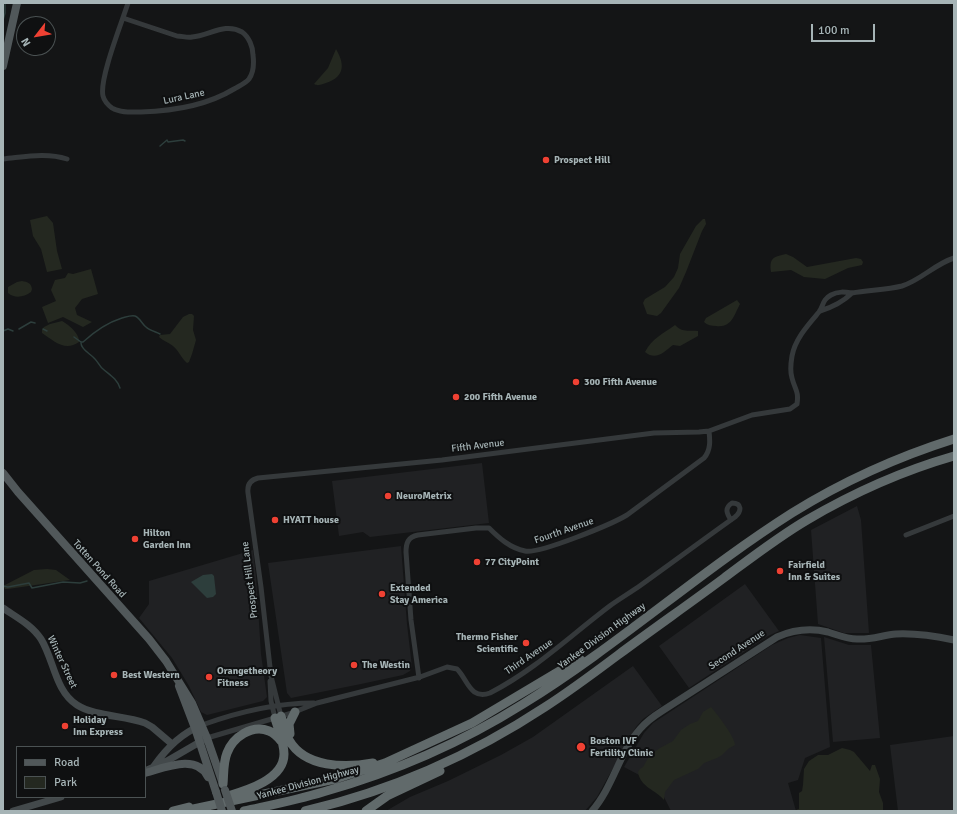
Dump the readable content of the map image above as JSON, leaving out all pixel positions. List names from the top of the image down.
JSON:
{
  "streets": {
    "highway": ["Yankee Division Highway"],
    "main road": ["Totten Pond Road"],
    "street": [
      "Lura Lane",
      "Fifth Avenue",
      "Fourth Avenue",
      "Prospect Hill Lane",
      "Second Avenue",
      "Third Avenue",
      "Winter Street"
    ]
  },
  "crossings": [
    ["Fifth Avenue", "Fourth Avenue"],
    ["Fifth Avenue", "Prospect Hill Lane"],
    ["Fourth Avenue", "Third Avenue"],
    ["Totten Pond Road", "Third Avenue"],
    ["Prospect Hill Lane", "Third Avenue"]
  ],
  "places": [
    "Prospect Hill",
    "300 Fifth Avenue",
    "200 Fifth Avenue",
    "NeuroMetrix",
    "HYATT house",
    "Hilton Garden Inn",
    "77 CityPoint",
    "Fairfield Inn & Suites",
    "Extended Stay America",
    "Thermo Fisher Scientific",
    "The Westin",
    "Best Western",
    "Orangetheory Fitness",
    "Holiday Inn Express",
    "Boston IVF Fertility Clinic"
  ],
  "legend": ["Road", "Park"],
  "scale_bar": "100 m",
  "north": "bottom left"
}
